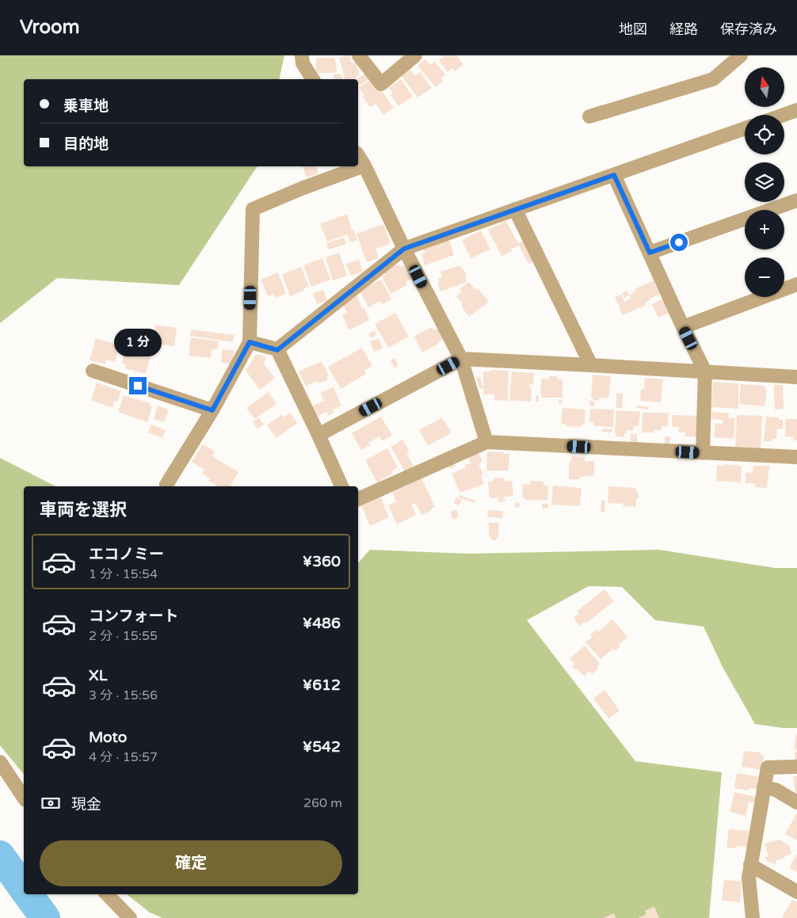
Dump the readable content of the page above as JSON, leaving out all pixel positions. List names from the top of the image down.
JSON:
{
  "north": "top",
  "page": {
    "header": "Vroom",
    "nav": ["地図", "経路", "保存済み"],
    "map_buttons": ["+", "−"],
    "banner": ["乗車地", "目的地"],
    "bubble": "1 分",
    "heading": "車両を選択",
    "list": [
      {
        "name": "エコノミー",
        "note": "1 分 · 15:54",
        "value": "¥360"
      },
      {
        "name": "コンフォート",
        "note": "2 分 · 15:55",
        "value": "¥486"
      },
      {
        "name": "XL",
        "note": "3 分 · 15:56",
        "value": "¥612"
      },
      {
        "name": "Moto",
        "note": "4 分 · 15:57",
        "value": "¥542"
      }
    ],
    "pay": ["現金", "260 m"],
    "buttons": "確定"
  }
}
